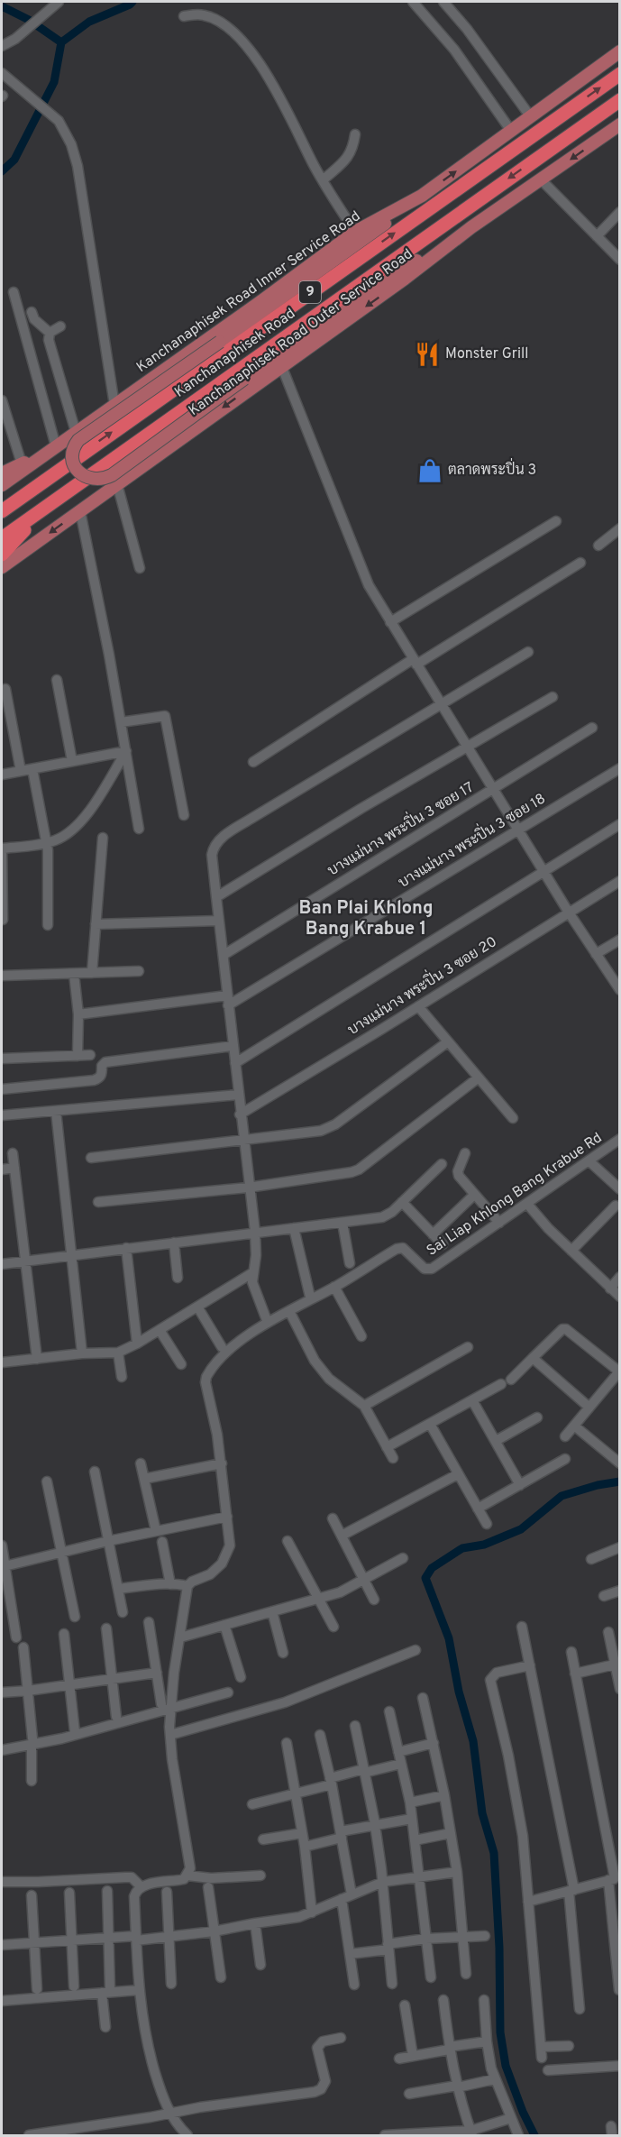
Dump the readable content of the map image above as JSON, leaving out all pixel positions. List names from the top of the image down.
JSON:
{
  "streets": {
    "highway": ["9", "Kanchanaphisek Road"],
    "main road": ["Kanchanaphisek Road Inner Service Road", "Kanchanaphisek Road Outer Service Road"],
    "street": [
      "บางแม่นาง พระปิ่น 3 ซอย 17",
      "บางแม่นาง พระปิ่น 3 ซอย 18",
      "บางแม่นาง พระปิ่น 3 ซอย 20",
      "Sai Liap Khlong Bang Krabue Rd"
    ]
  },
  "one_way": ["Kanchanaphisek Road Outer Service Road"],
  "districts": ["Ban Plai Khlong Bang Krabue 1"],
  "places": {
    "restaurant": ["Monster Grill"],
    "shop": ["ตลาดพระปิ่น 3"]
  }
}
